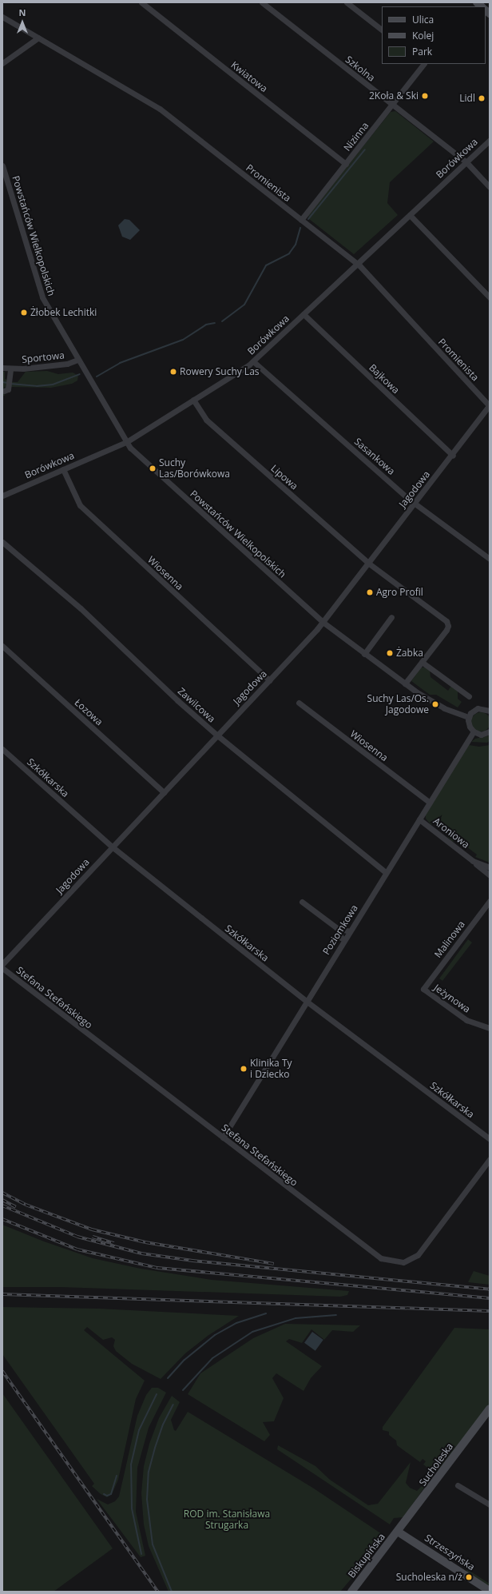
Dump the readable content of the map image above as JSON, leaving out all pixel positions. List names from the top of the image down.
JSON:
{
  "streets": {
    "street": [
      "Szkolna",
      "Kwiatowa",
      "Nizinna",
      "Borówkowa",
      "Promienista",
      "Powstańców Wielkopolskich",
      "Sportowa",
      "Bajkowa",
      "Sasankowa",
      "Lipowa",
      "Jagodowa",
      "Wiosenna",
      "Zawilcowa",
      "Łozowa",
      "Szkółkarska",
      "Aroniowa",
      "Poziomkowa",
      "Malinowa",
      "Stefana Stefańskiego",
      "Jeżynowa",
      "Sucholeska",
      "Strzeszyńska",
      "Biskupińska"
    ]
  },
  "crossings": [
    ["Szkolna", "Nizinna"],
    ["Szkolna", "Borówkowa"],
    ["Kwiatowa", "Nizinna"],
    ["Nizinna", "Promienista"],
    ["Borówkowa", "Promienista"],
    ["Borówkowa", "Powstańców Wielkopolskich"],
    ["Borówkowa", "Bajkowa"],
    ["Borówkowa", "Sasankowa"],
    ["Borówkowa", "Lipowa"],
    ["Borówkowa", "Wiosenna"],
    ["Promienista", "Jagodowa"],
    ["Powstańców Wielkopolskich", "Sportowa"],
    ["Powstańców Wielkopolskich", "Jagodowa"],
    ["Bajkowa", "Jagodowa"],
    ["Sasankowa", "Jagodowa"],
    ["Lipowa", "Jagodowa"],
    ["Jagodowa", "Wiosenna"],
    ["Jagodowa", "Zawilcowa"],
    ["Jagodowa", "Łozowa"],
    ["Jagodowa", "Szkółkarska"],
    ["Wiosenna", "Poziomkowa"],
    ["Zawilcowa", "Poziomkowa"],
    ["Szkółkarska", "Poziomkowa"],
    ["Aroniowa", "Poziomkowa"],
    ["Poziomkowa", "Stefana Stefańskiego"],
    ["Malinowa", "Jeżynowa"],
    ["Sucholeska", "Strzeszyńska"],
    ["Sucholeska", "Biskupińska"],
    ["Strzeszyńska", "Biskupińska"]
  ],
  "parks": ["ROD im. Stanisława Strugarka"],
  "places": [
    "2Koła & Ski",
    "Lidl",
    "Żłobek Lechitki",
    "Rowery Suchy Las",
    "Suchy Las/Borówkowa",
    "Agro Profil",
    "Żabka",
    "Suchy Las/Os. Jagodowe",
    "Klinika Ty i Dziecko",
    "Sucholeska n/ż"
  ],
  "legend": ["Ulica", "Kolej", "Park"],
  "north": "top"
}
